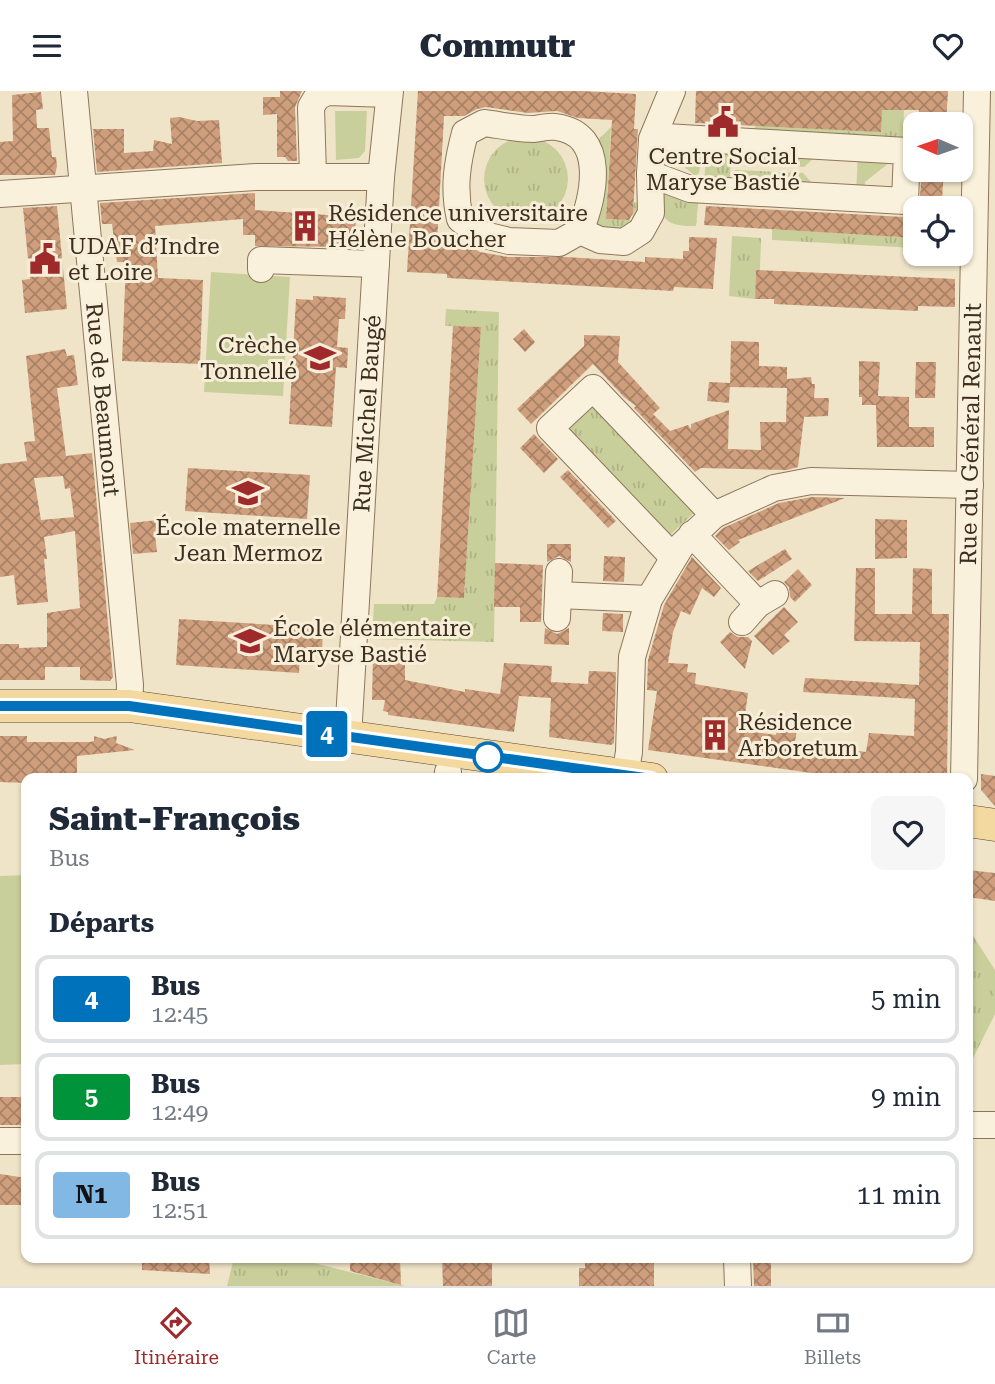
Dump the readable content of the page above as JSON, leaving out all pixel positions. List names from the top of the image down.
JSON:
{
  "streets": {
    "street": ["Rue de Beaumont", "Rue Michel Baugé", "Rue du Général Renault"]
  },
  "places": {
    "public building": ["Centre Social Maryse Bastié", "UDAF d’Indre et Loire"],
    "building": ["Résidence universitaire Hélène Boucher", "Résidence Arboretum"],
    "school or university": ["Crèche Tonnellé", "École maternelle Jean Mermoz", "École élémentaire Maryse Bastié"]
  },
  "lines": ["bus line 4"],
  "north": "left",
  "page": {
    "header": "Commutr",
    "on_map": "4",
    "heading": [
      ["Saint-François", "Bus"],
      "Départs"
    ],
    "list": [
      {
        "mark": "4",
        "name": "Bus",
        "note": "12:45",
        "value": "5 min"
      },
      {
        "mark": "5",
        "name": "Bus",
        "note": "12:49",
        "value": "9 min"
      },
      {
        "mark": "N1",
        "name": "Bus",
        "note": "12:51",
        "value": "11 min"
      }
    ],
    "tabs": ["Itinéraire", "Carte", "Billets"]
  }
}
